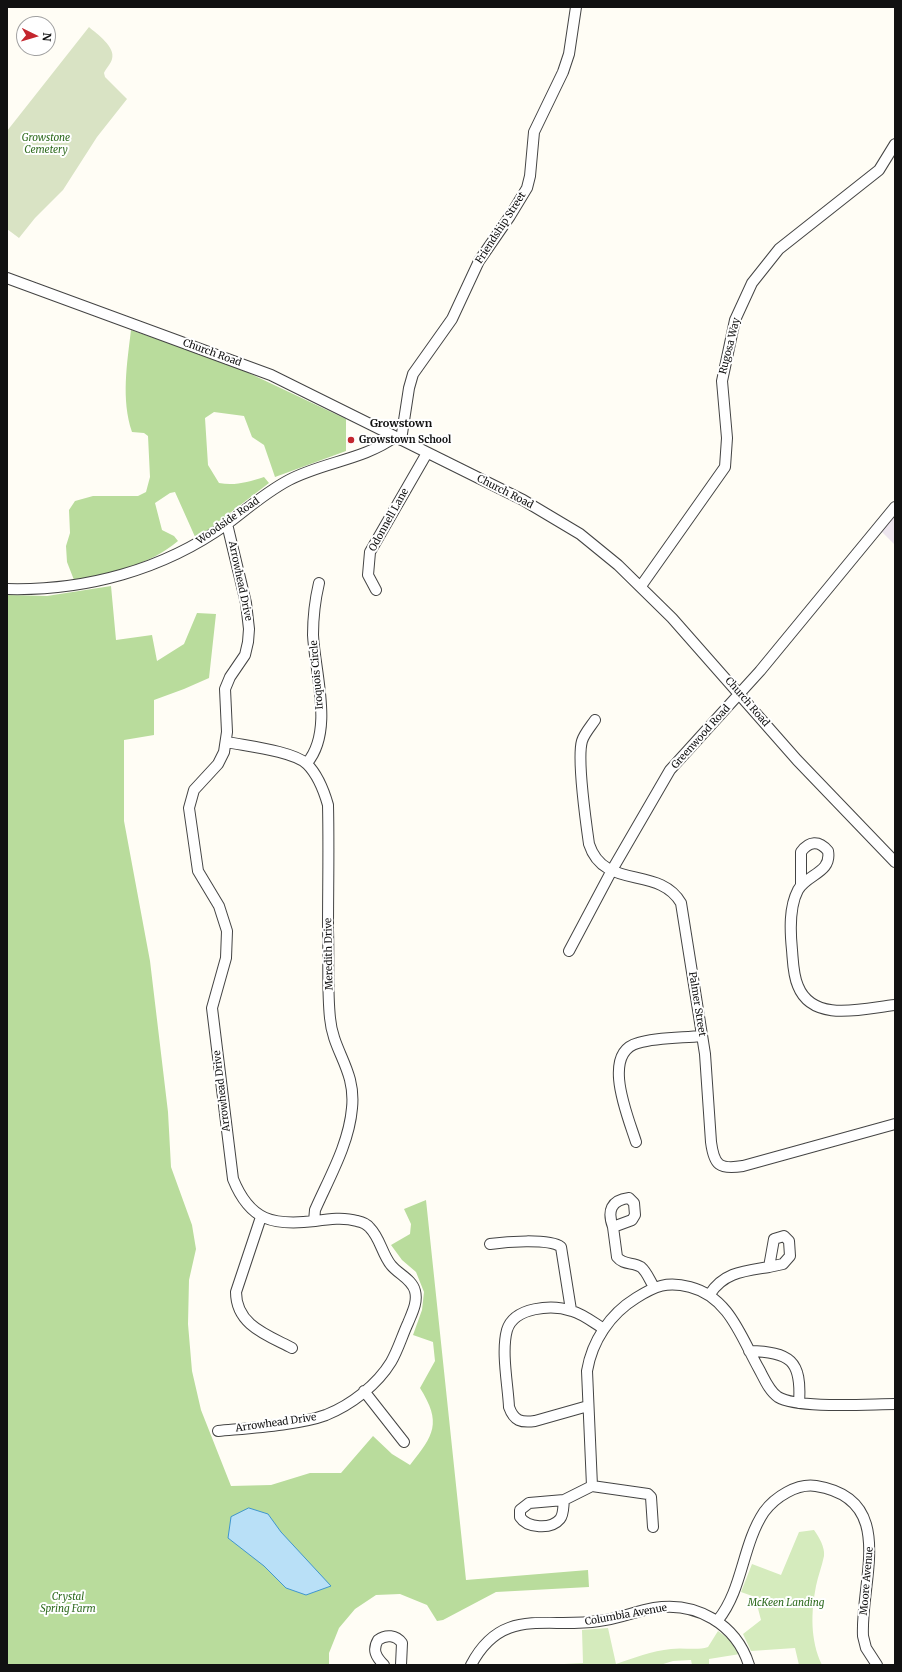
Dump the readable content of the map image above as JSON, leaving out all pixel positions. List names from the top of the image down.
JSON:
{
  "streets": {
    "street": [
      "Friendship Street",
      "Rugosa Way",
      "Church Road",
      "Odonnell Lane",
      "Woodside Road",
      "Arrowhead Drive",
      "Iroquois Circle",
      "Greenwood Road",
      "Meredith Drive",
      "Palmer Street",
      "Moore Avenue",
      "Columbia Avenue"
    ]
  },
  "crossings": [
    ["Friendship Street", "Church Road"],
    ["Friendship Street", "Woodside Road"],
    ["Rugosa Way", "Church Road"],
    ["Church Road", "Odonnell Lane"],
    ["Church Road", "Woodside Road"],
    ["Church Road", "Greenwood Road"],
    ["Woodside Road", "Arrowhead Drive"],
    ["Arrowhead Drive", "Meredith Drive"],
    ["Iroquois Circle", "Meredith Drive"],
    ["Greenwood Road", "Palmer Street"],
    ["Moore Avenue", "Columbia Avenue"]
  ],
  "districts": ["Growstown"],
  "parks": ["Growstone Cemetery", "Crystal Spring Farm", "McKeen Landing"],
  "places": ["Growstown School"],
  "north": "right"
}
